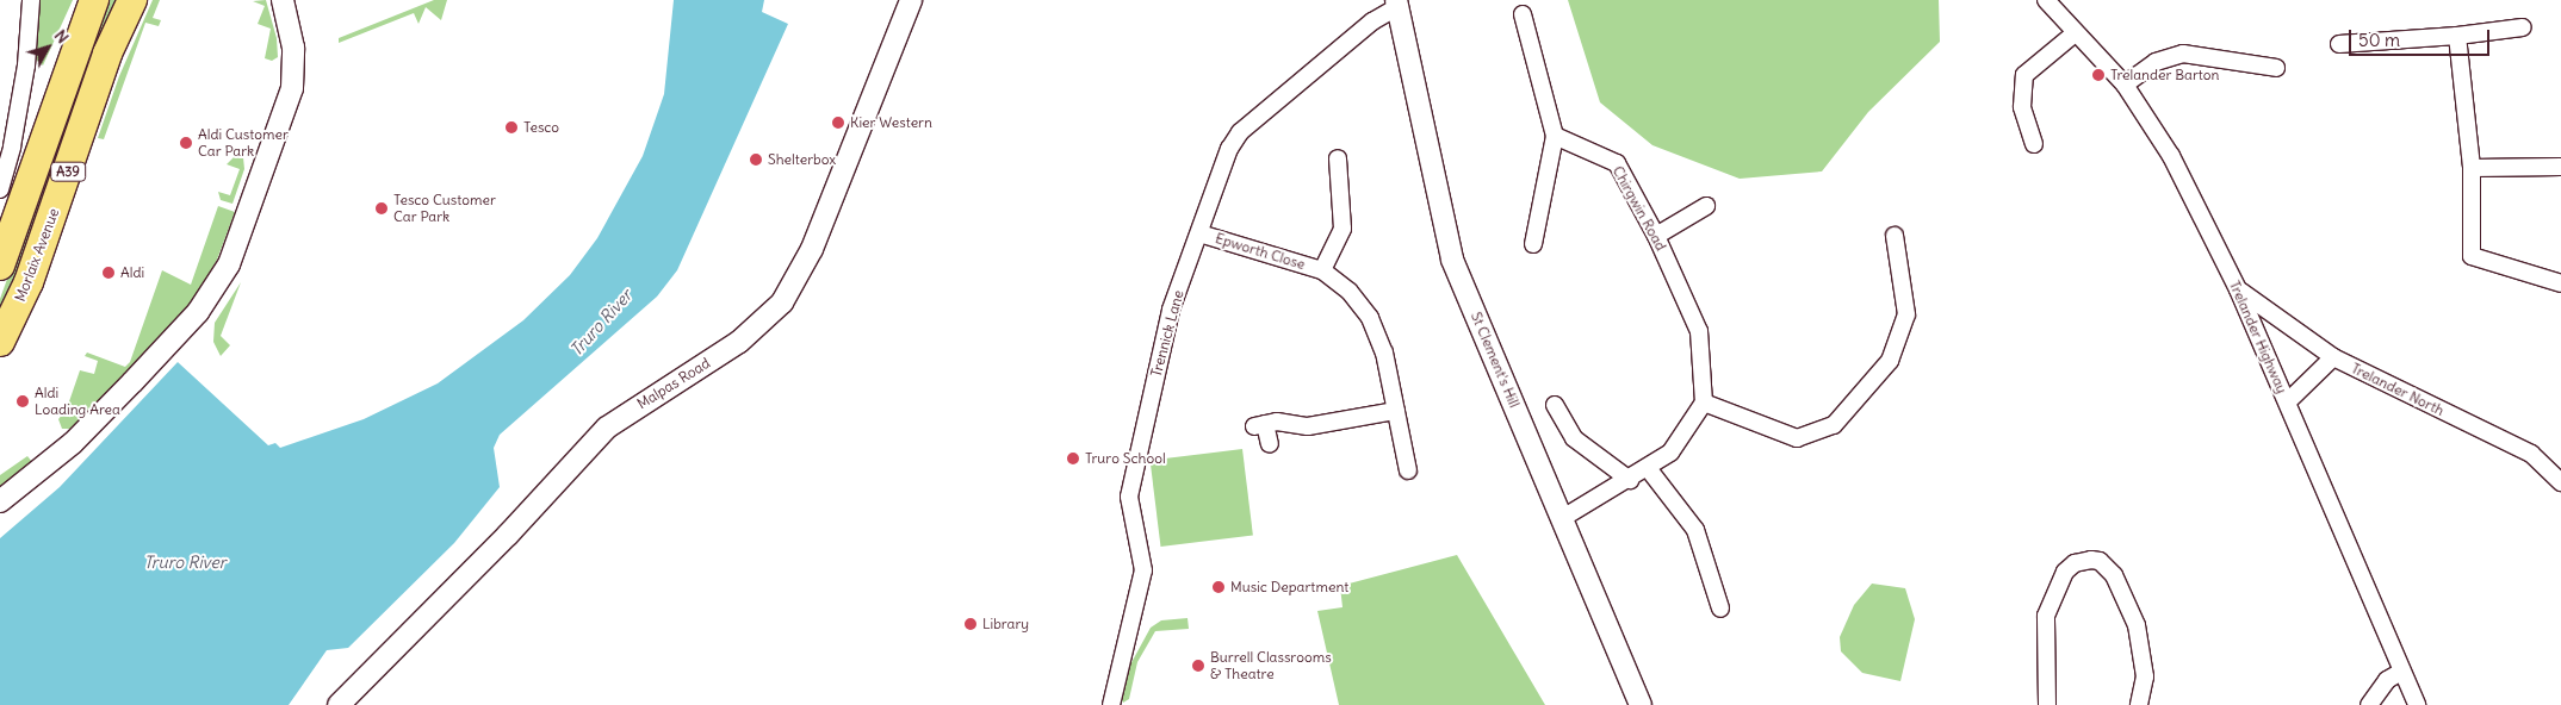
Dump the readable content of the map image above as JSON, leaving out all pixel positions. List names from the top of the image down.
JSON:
{
  "streets": {
    "highway": ["A39", "Morlaix Avenue"],
    "street": [
      "Chirgwin Road",
      "Epworth Close",
      "Trennick Lane",
      "Trelander Highway",
      "St Clement's Hill",
      "Malpas Road",
      "Trelander North"
    ]
  },
  "crossings": [
    ["Epworth Close", "Trennick Lane"],
    ["Trennick Lane", "St Clement's Hill"],
    ["Trelander Highway", "Trelander North"]
  ],
  "water": ["Truro River"],
  "places": [
    "Trelander Barton",
    "Kier Western",
    "Tesco",
    "Aldi Customer Car Park",
    "Shelterbox",
    "Tesco Customer Car Park",
    "Aldi",
    "Aldi Loading Area",
    "Truro School",
    "Music Department",
    "Library",
    "Burrell Classrooms & Theatre"
  ],
  "scale_bar": "50 m",
  "north": "top right"
}
